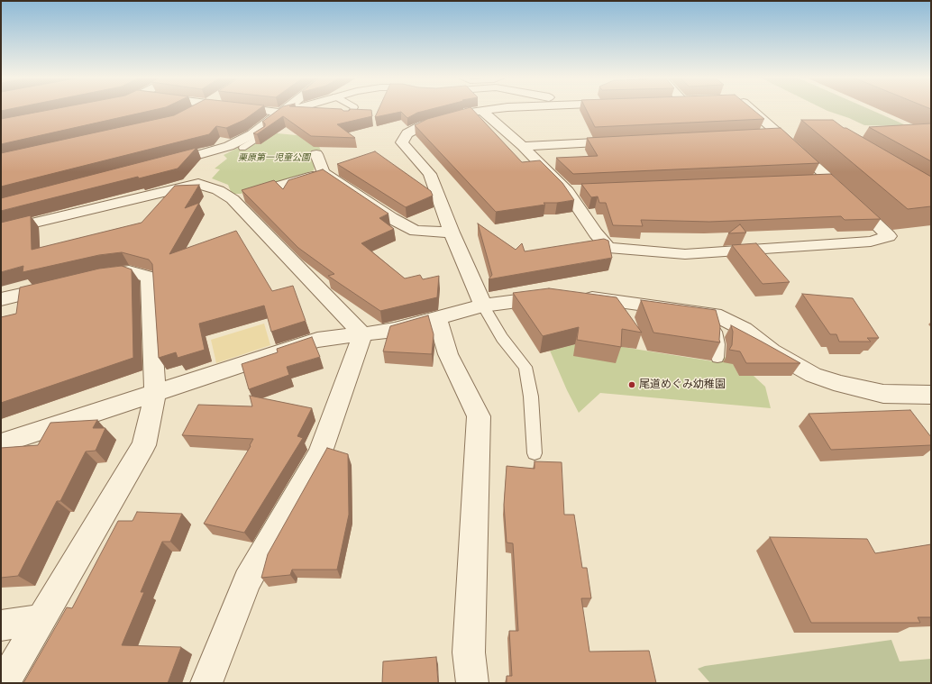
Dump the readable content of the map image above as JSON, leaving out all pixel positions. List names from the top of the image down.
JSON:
{
  "parks": ["栗原第一児童公園"],
  "places": ["尾道めぐみ幼稚園"]
}
